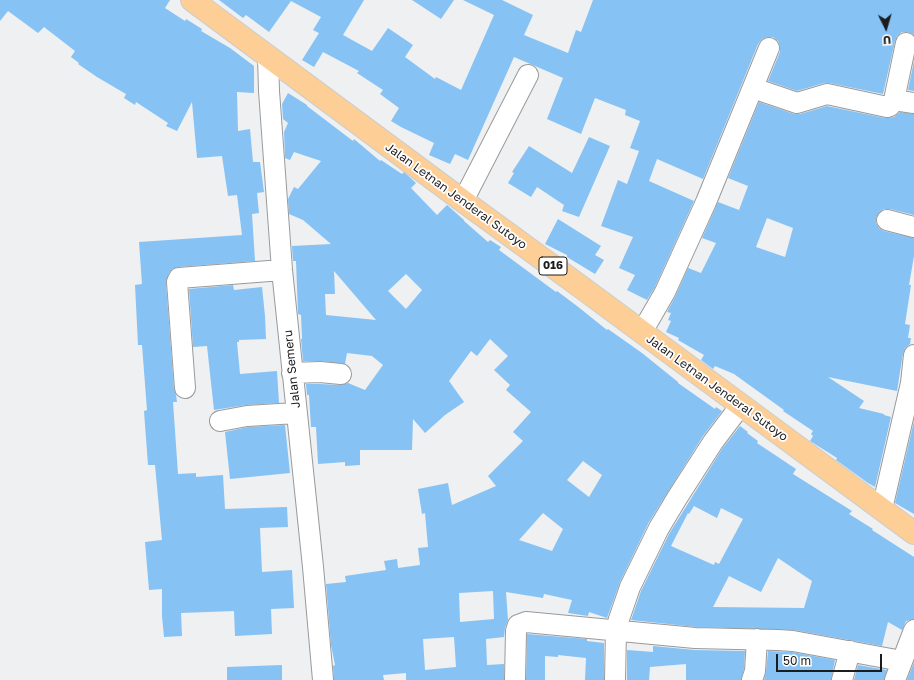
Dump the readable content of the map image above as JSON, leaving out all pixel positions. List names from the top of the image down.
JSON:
{
  "streets": {
    "main road": ["Jalan Letnan Jenderal Sutoyo", "016"],
    "street": ["Jalan Semeru"]
  },
  "crossings": [
    ["Jalan Letnan Jenderal Sutoyo", "Jalan Semeru"]
  ],
  "scale_bar": "50 m",
  "north": "bottom"
}
